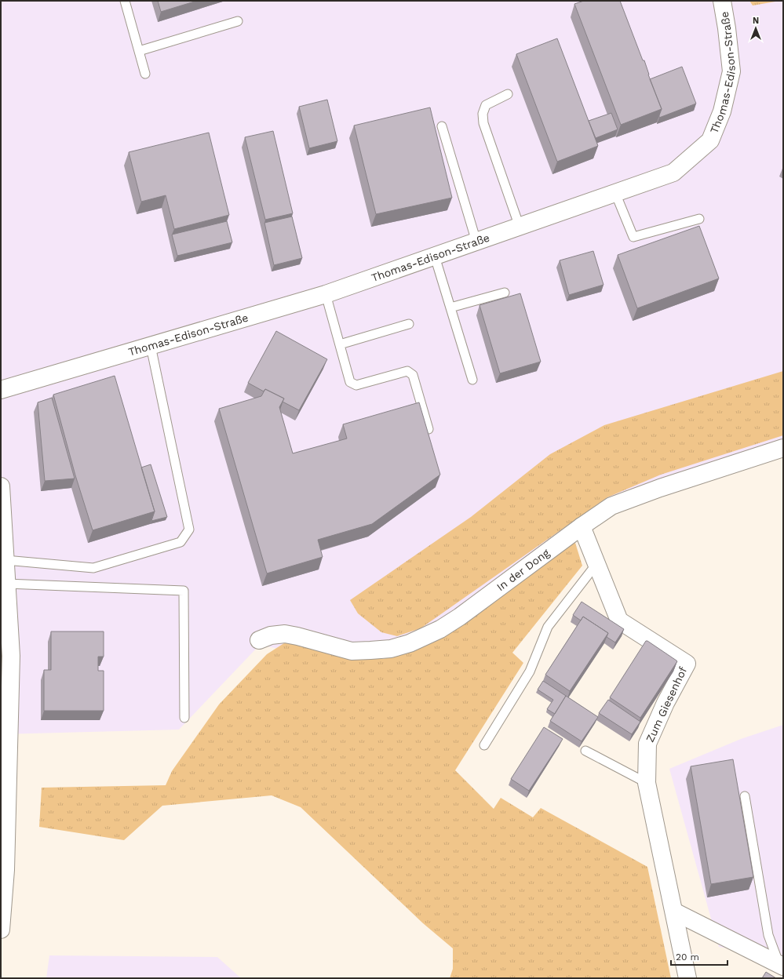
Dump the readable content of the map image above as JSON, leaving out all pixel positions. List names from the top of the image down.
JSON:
{
  "streets": {
    "street": ["Thomas-Edison-Straße", "In der Dong", "Zum Giesenhof"]
  },
  "crossings": [
    ["In der Dong", "Zum Giesenhof"]
  ],
  "scale_bar": "20 m",
  "north": "top"
}
